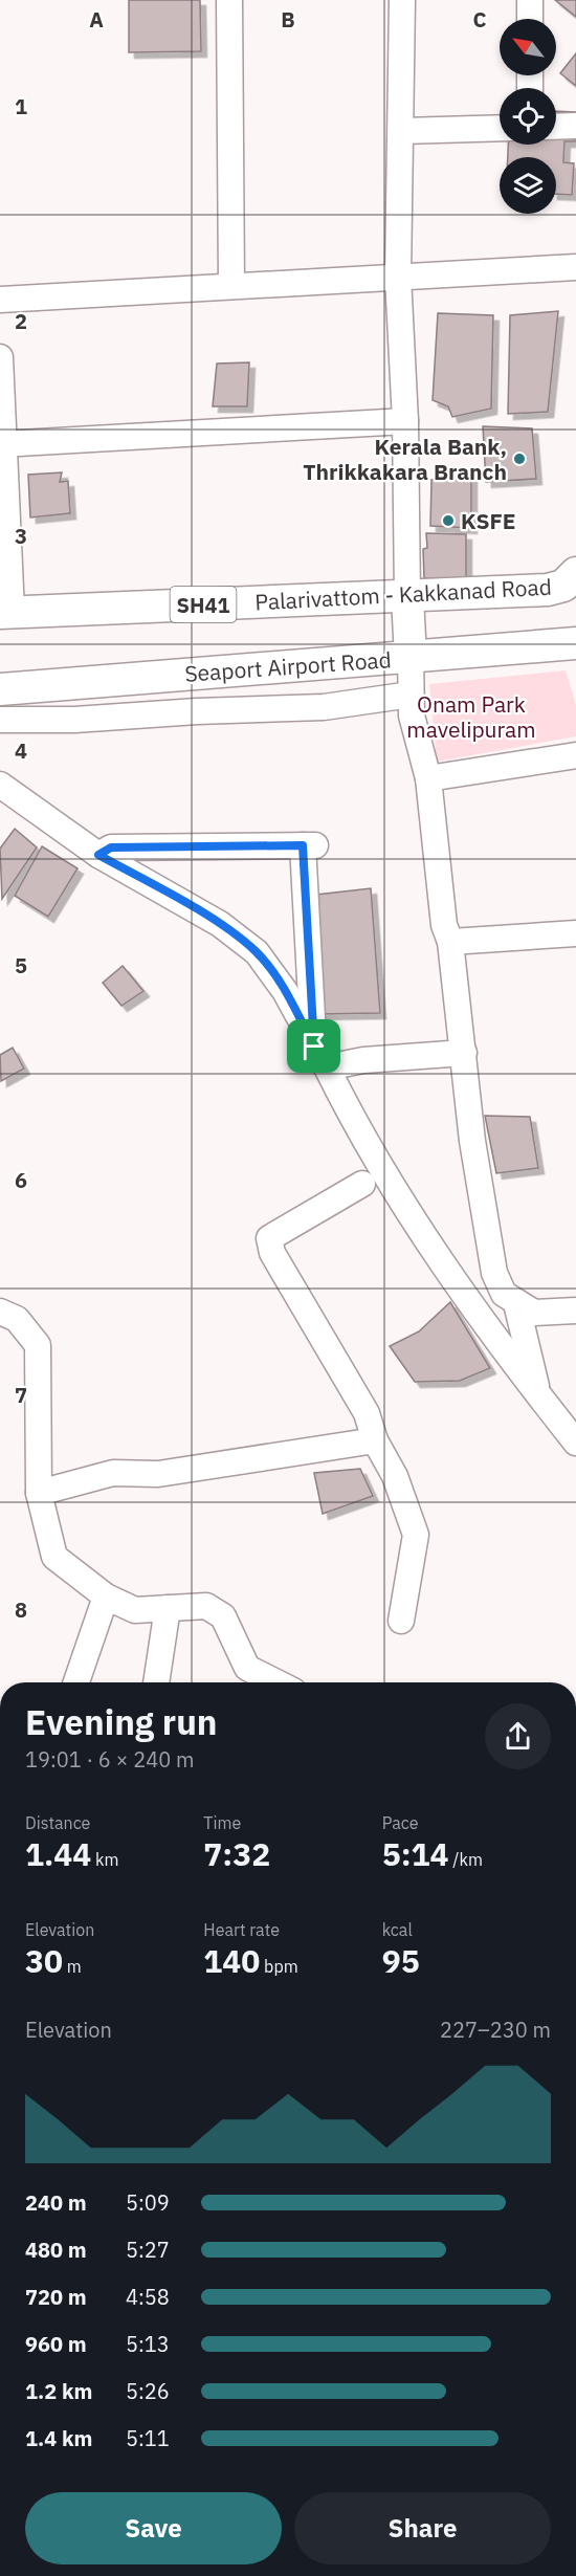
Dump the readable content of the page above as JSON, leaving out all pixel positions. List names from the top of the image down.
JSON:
{
  "streets": {
    "main road": ["Palarivattom - Kakkanad Road", "SH41", "Seaport Airport Road"]
  },
  "parks": ["Onam Park mavelipuram"],
  "places": ["Kerala Bank, Thrikkakara Branch", "KSFE"],
  "north": "top left",
  "page": {
    "heading": ["Evening run", "19:01 · 6 × 240 m"],
    "stats": [
      ["Distance", "1.44 km"],
      ["Time", "7:32"],
      ["Pace", "5:14 /km"],
      ["Elevation", "30 m"],
      ["Heart rate", "140 bpm"],
      ["kcal", "95"]
    ],
    "chart": ["Elevation", "227–230 m"],
    "list": [
      {
        "name": "240 m",
        "note": "5:09"
      },
      {
        "name": "480 m",
        "note": "5:27"
      },
      {
        "name": "720 m",
        "note": "4:58"
      },
      {
        "name": "960 m",
        "note": "5:13"
      },
      {
        "name": "1.2 km",
        "note": "5:26"
      },
      {
        "name": "1.4 km",
        "note": "5:11"
      }
    ],
    "buttons": ["Save", "Share"]
  },
  "grid": {
    "columns": ["A", "B", "C"],
    "rows": [
      "1",
      "2",
      "3",
      "4",
      "5",
      "6",
      "7",
      "8"
    ]
  }
}
